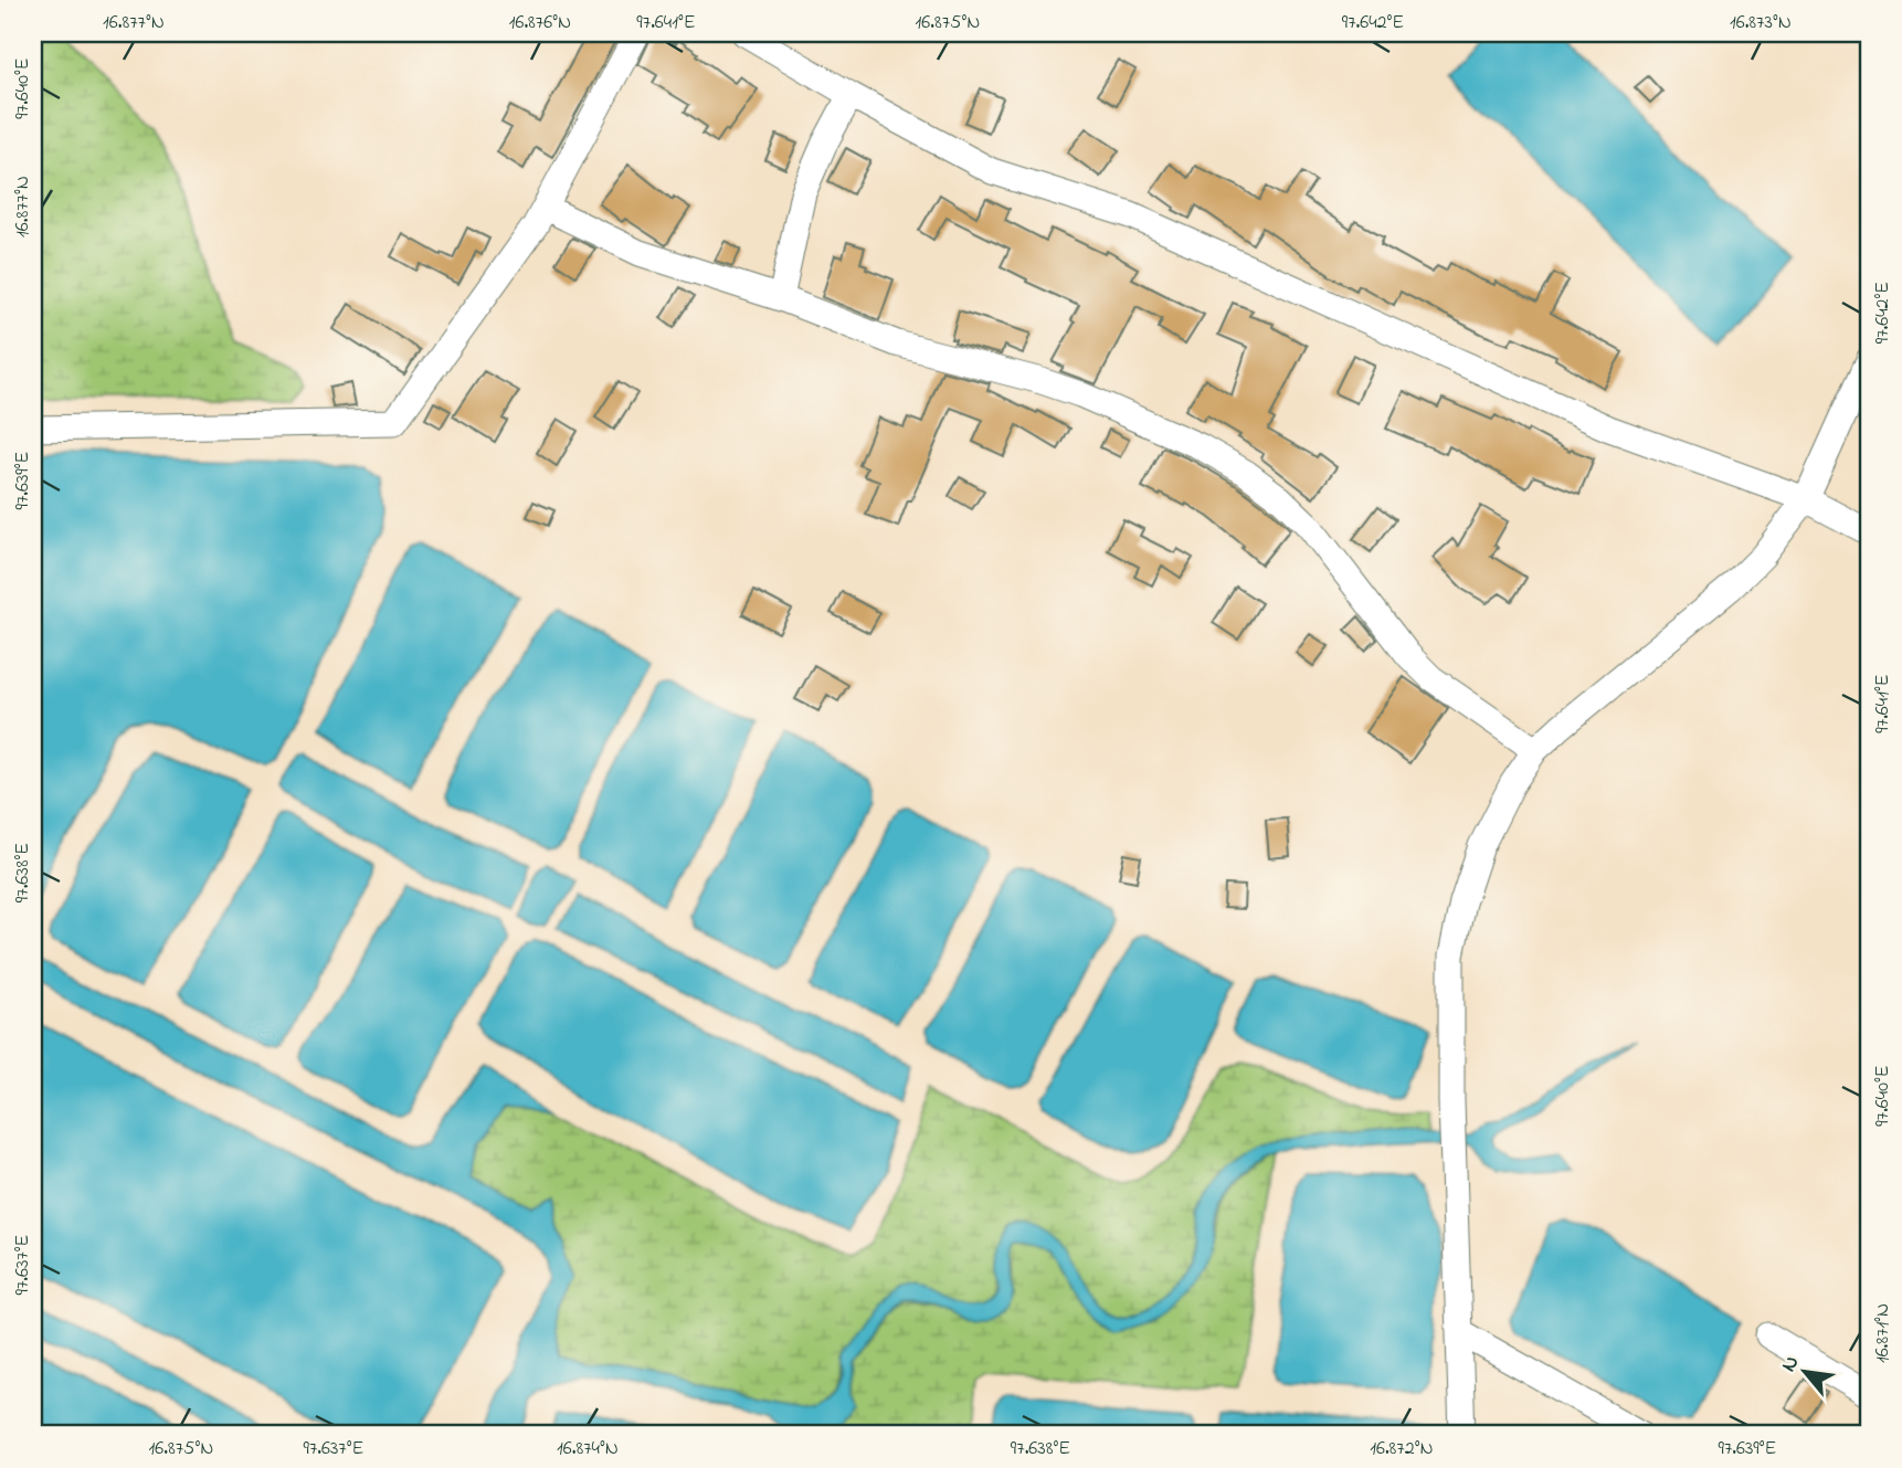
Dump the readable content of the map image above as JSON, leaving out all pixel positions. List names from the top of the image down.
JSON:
{
  "north": "top left",
  "coordinates": [
    "16.877°N",
    "16.876°N",
    "97.641°E",
    "16.875°N",
    "97.642°E",
    "16.873°N",
    "97.640°E",
    "97.639°E",
    "97.638°E",
    "97.637°E",
    "16.871°N",
    "16.874°N",
    "16.872°N"
  ]
}
